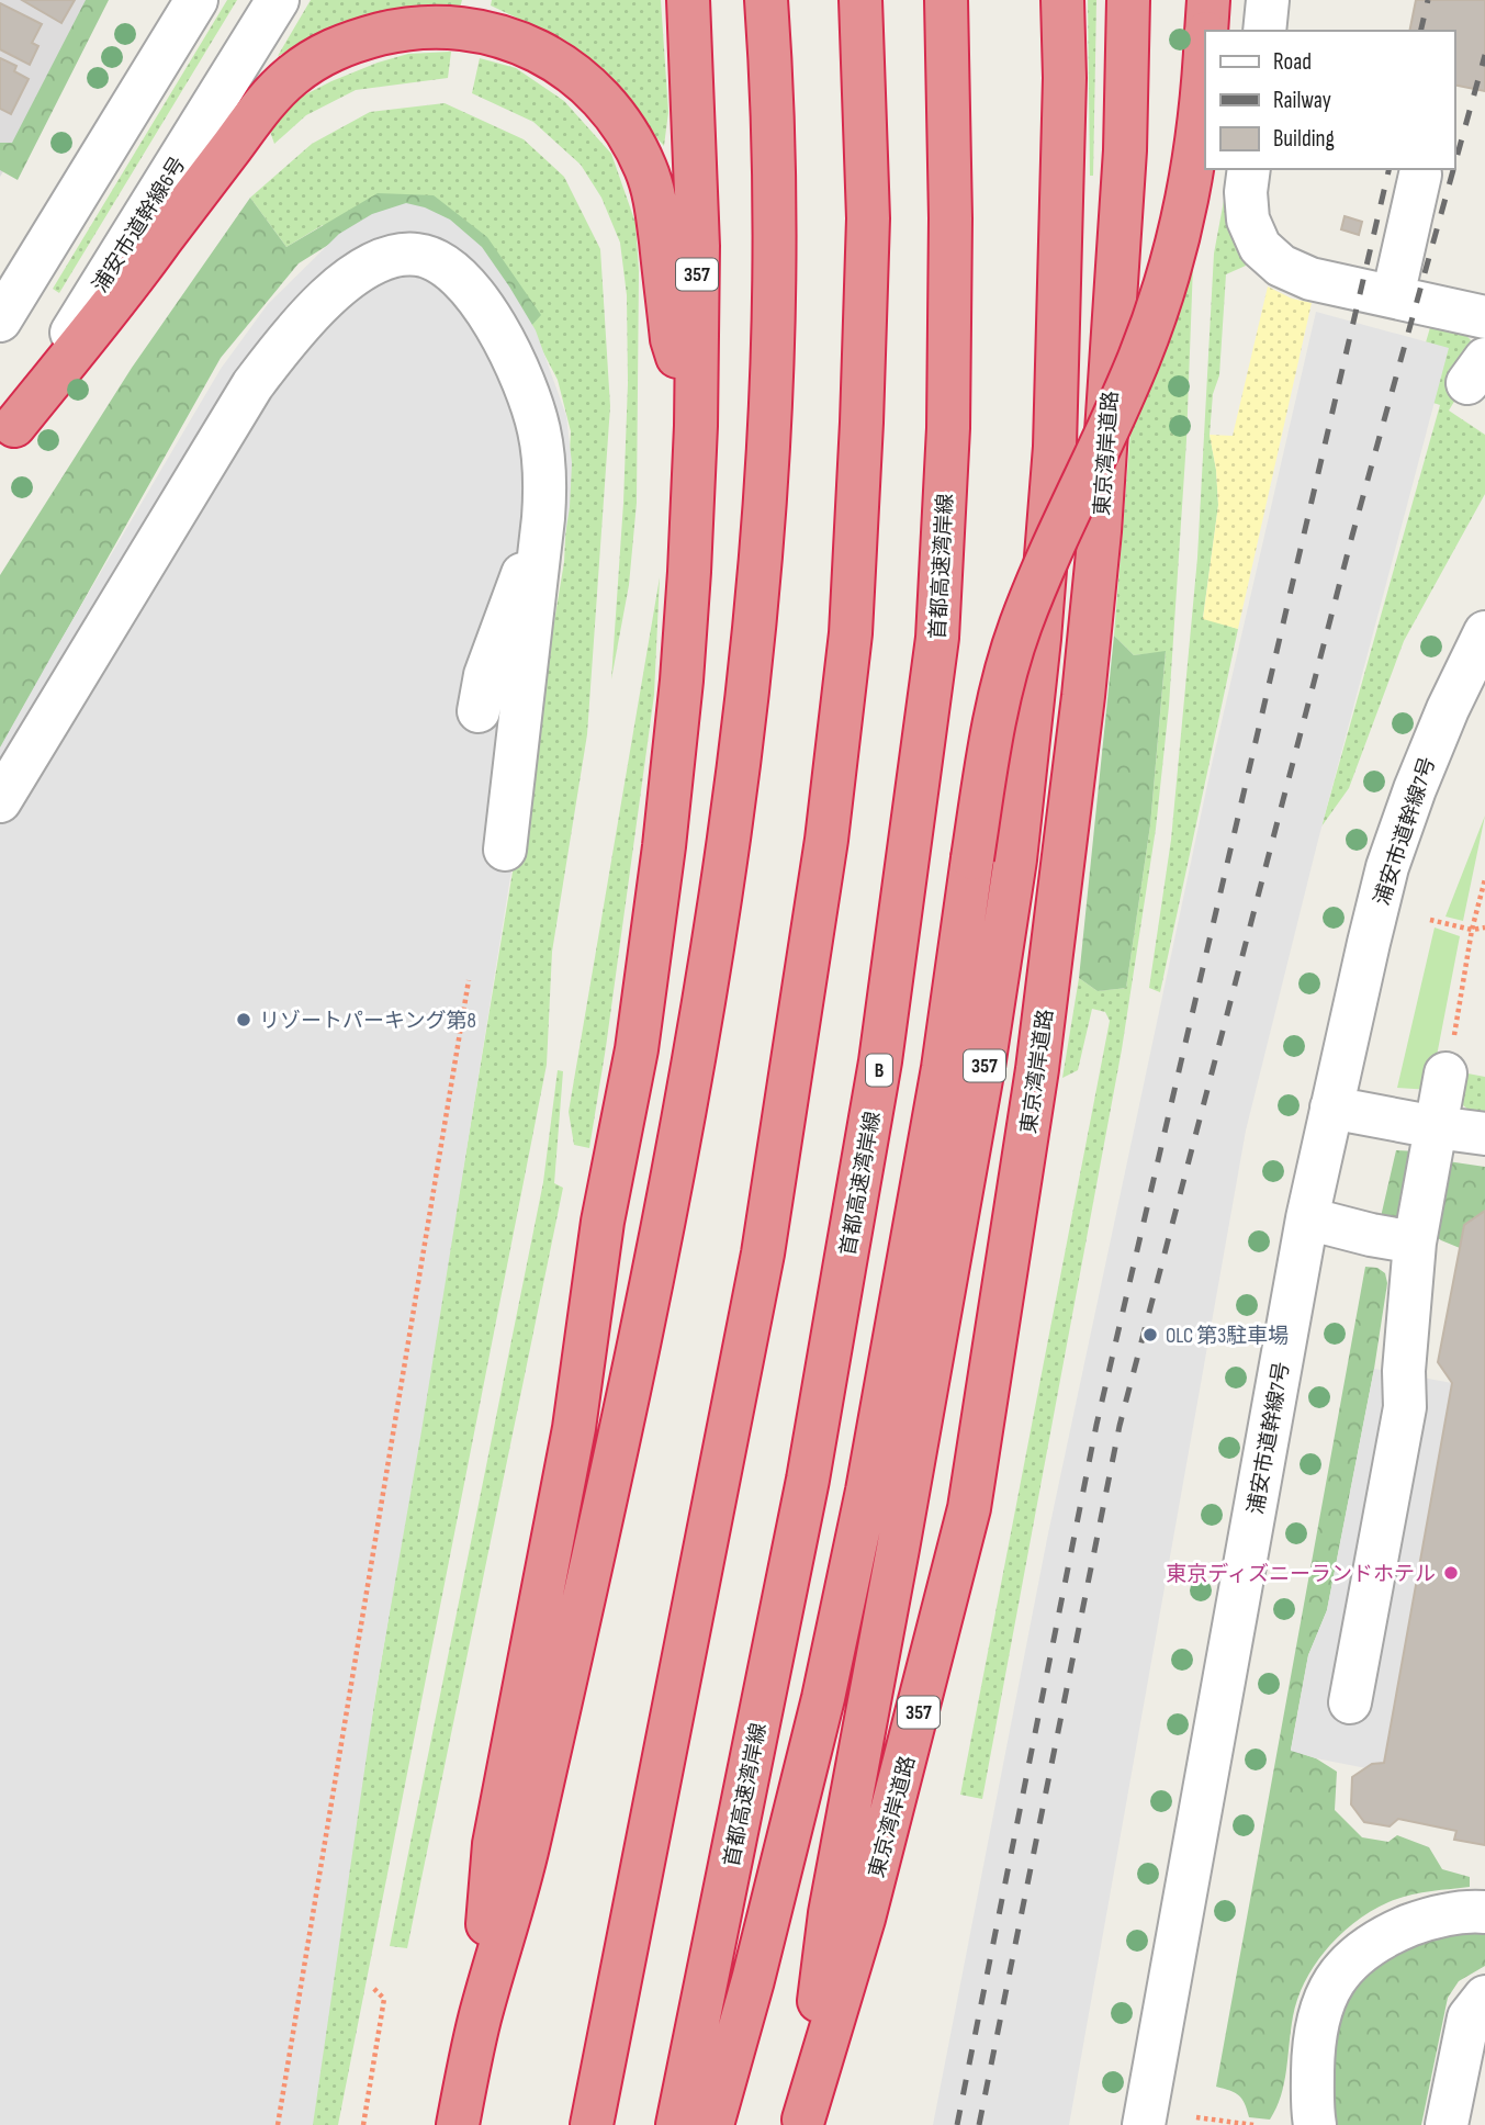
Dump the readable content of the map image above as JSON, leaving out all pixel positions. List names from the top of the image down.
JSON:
{
  "streets": {
    "highway": [
      "357",
      "東京湾岸道路",
      "首都高速湾岸線",
      "B"
    ],
    "street": ["浦安市道幹線6号", "浦安市道幹線7号"]
  },
  "places": ["リゾートパーキング第8", "OLC 第3駐車場", "東京ディズニーランドホテル"],
  "legend": ["Road", "Railway", "Building"]
}
